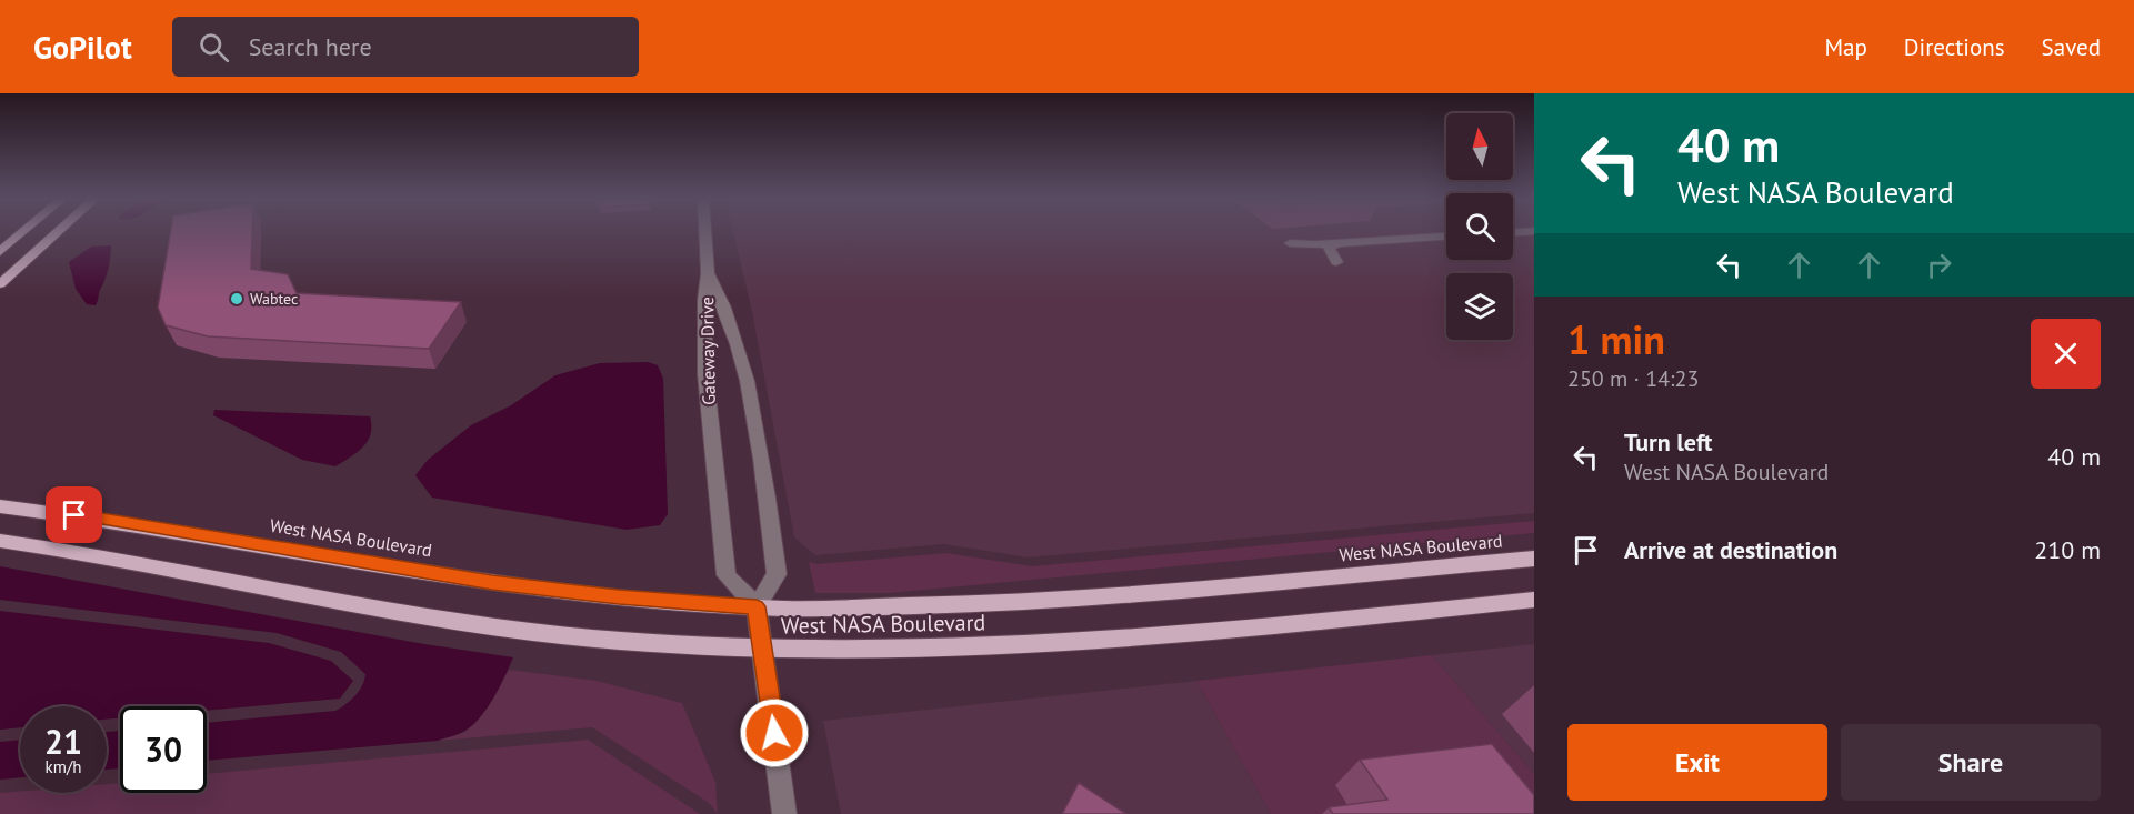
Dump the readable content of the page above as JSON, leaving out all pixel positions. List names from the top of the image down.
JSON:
{
  "streets": {
    "main road": ["West NASA Boulevard"],
    "street": ["Gateway Drive"]
  },
  "crossings": [
    ["Gateway Drive", "West NASA Boulevard"]
  ],
  "places": ["Wabtec"],
  "north": "top",
  "page": {
    "header": "GoPilot",
    "search": "Search here",
    "nav": ["Map", "Directions", "Saved"],
    "turn": ["40 m", "West NASA Boulevard"],
    "heading": ["1 min", "250 m · 14:23"],
    "list": [
      {
        "name": "Turn left",
        "note": "West NASA Boulevard",
        "value": "40 m"
      },
      {
        "name": "Arrive at destination",
        "value": "210 m"
      }
    ],
    "speed": "21 km/h",
    "limit": "30",
    "buttons": ["Exit", "Share"]
  }
}
